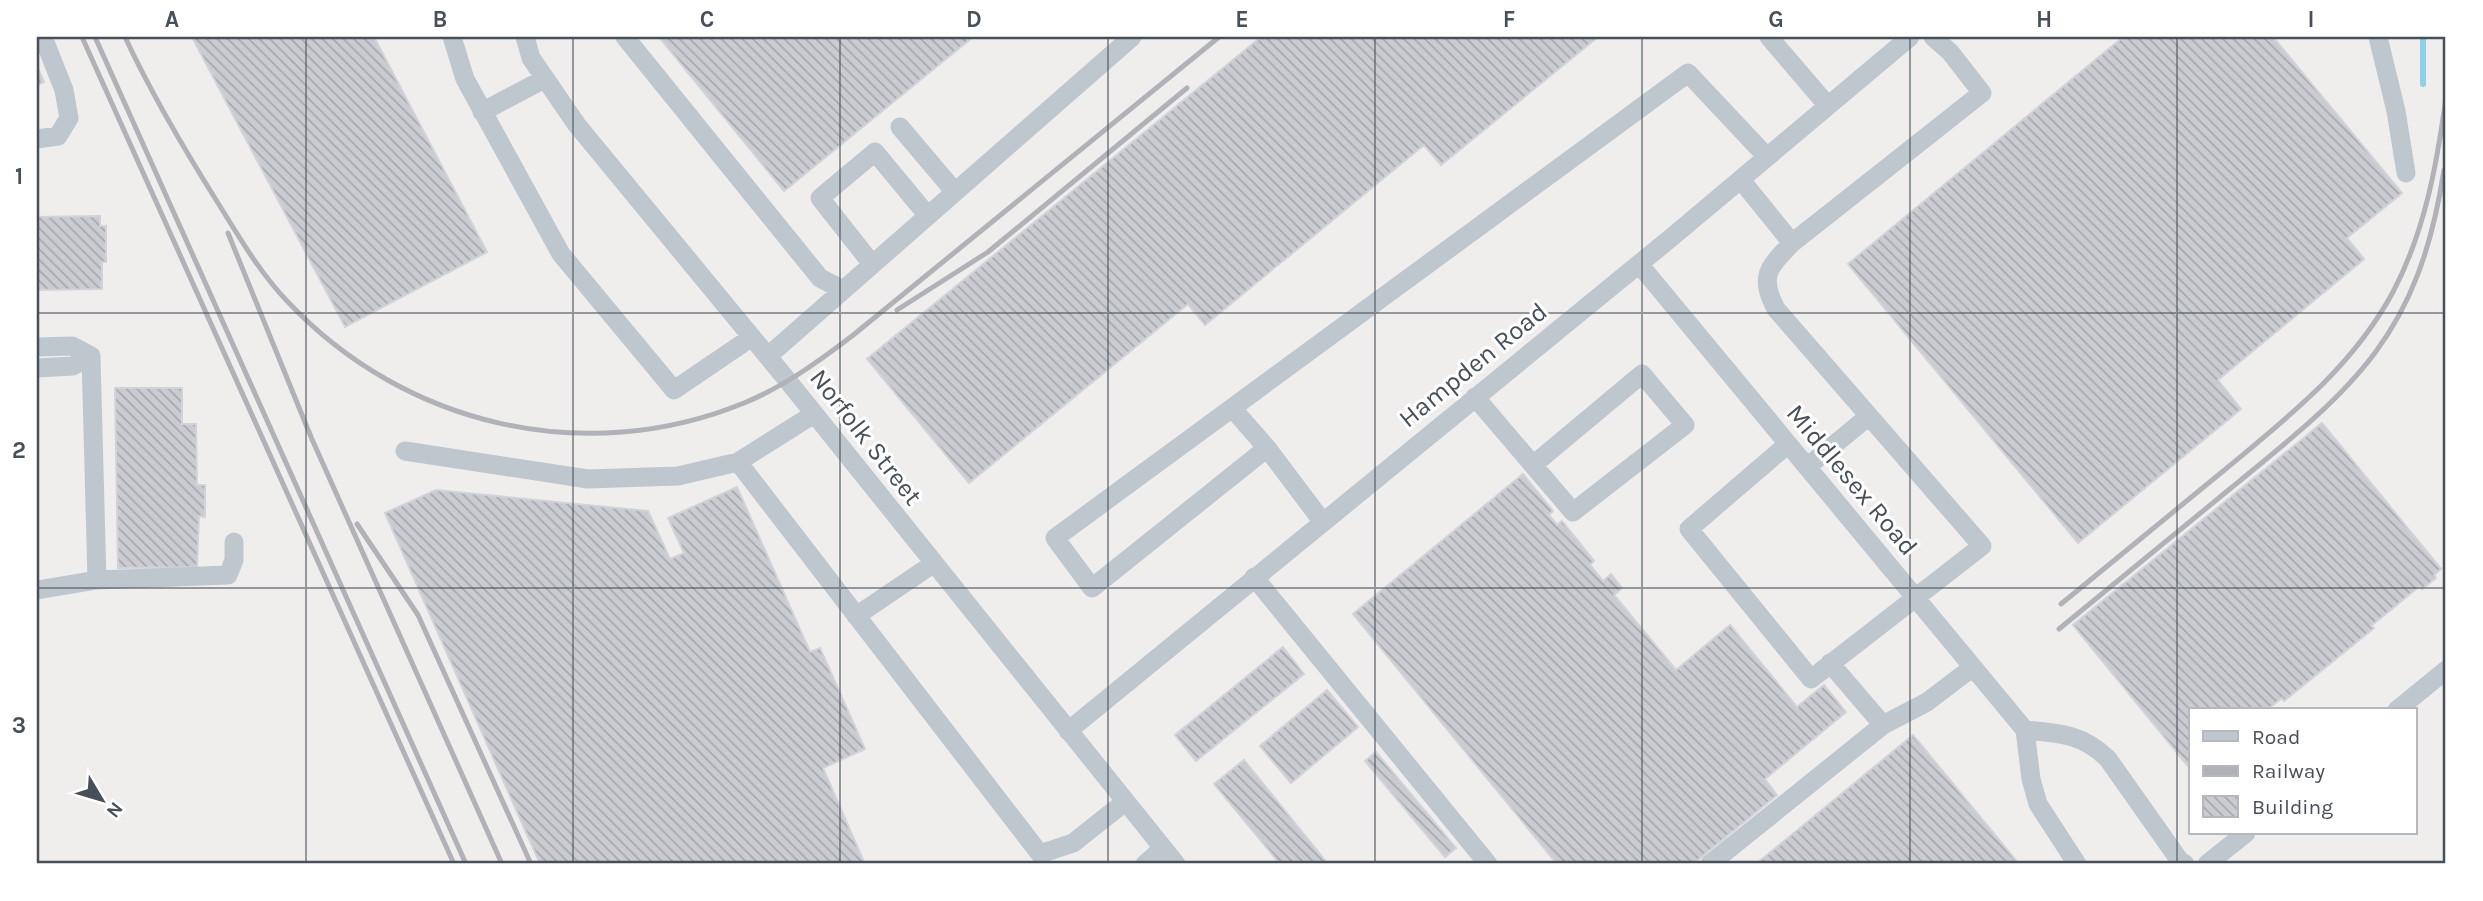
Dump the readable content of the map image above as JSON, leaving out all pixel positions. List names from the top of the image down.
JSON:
{
  "streets": {
    "street": ["Hampden Road", "Norfolk Street", "Middlesex Road"]
  },
  "crossings": [
    ["Hampden Road", "Norfolk Street"],
    ["Hampden Road", "Middlesex Road"]
  ],
  "legend": ["Road", "Railway", "Building"],
  "north": "bottom right",
  "grid": {
    "columns": [
      "A",
      "B",
      "C",
      "D",
      "E",
      "F",
      "G",
      "H",
      "I"
    ],
    "rows": ["1", "2", "3"]
  }
}
